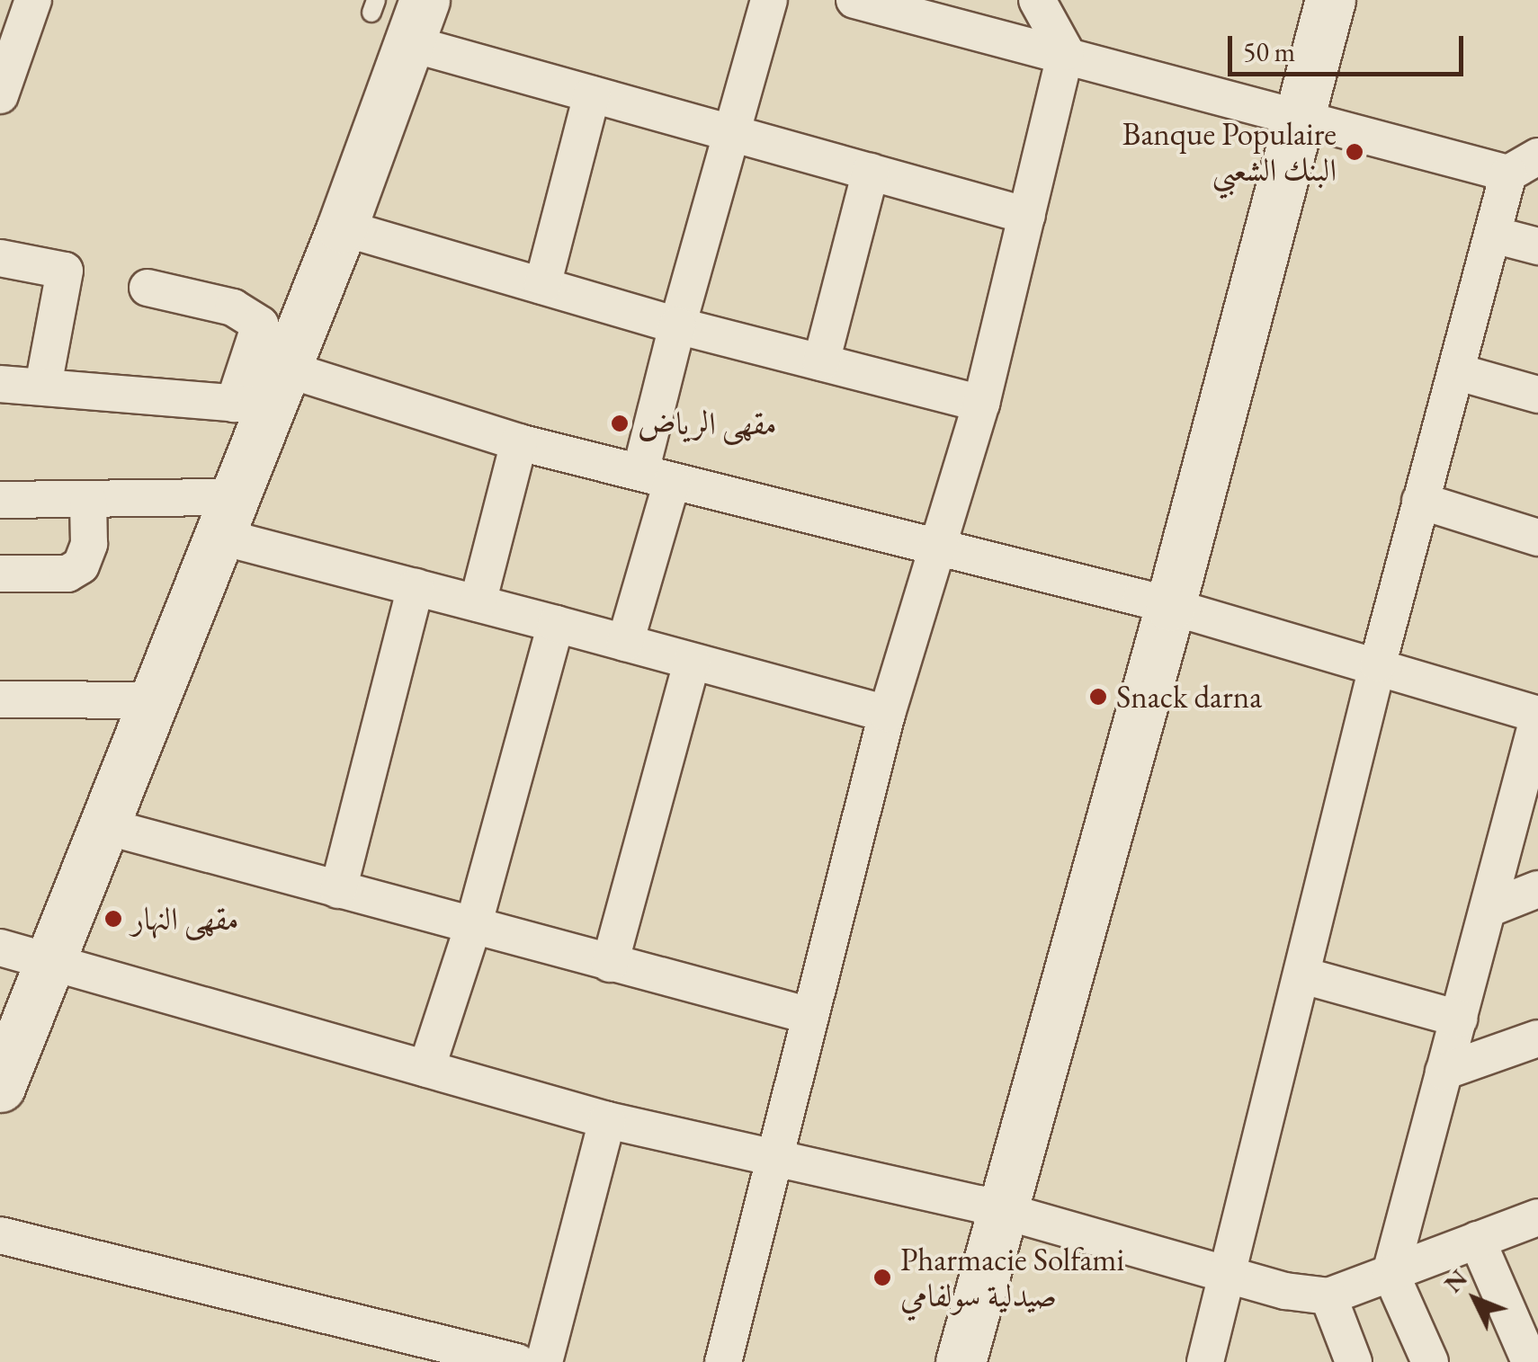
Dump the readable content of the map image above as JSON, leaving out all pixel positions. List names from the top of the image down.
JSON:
{
  "places": [
    "Banque Populaire البنك الشعبي",
    "مقهى الرياض",
    "Snack darna",
    "مقهى النهار",
    "Pharmacie Solfami صيدلية سولفامي"
  ],
  "scale_bar": "50 m",
  "north": "top left"
}
